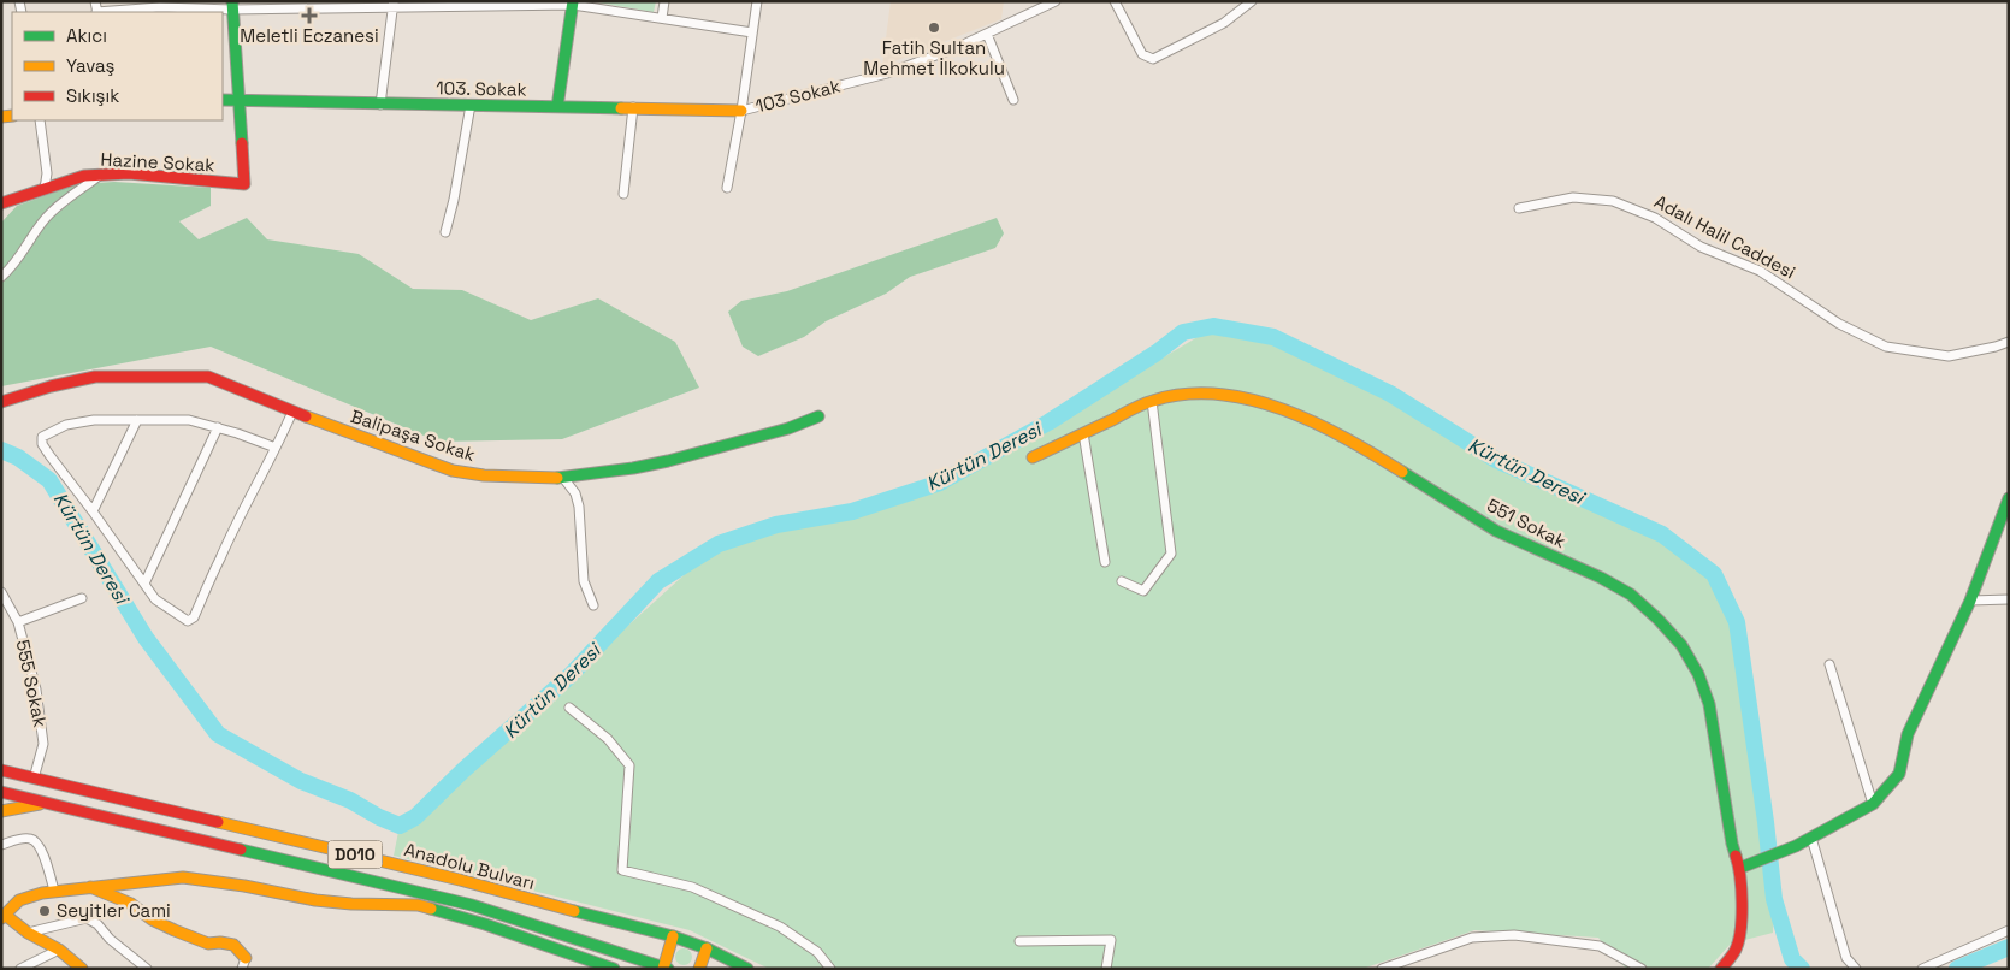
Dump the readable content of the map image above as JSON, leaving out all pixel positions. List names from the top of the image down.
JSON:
{
  "streets": {
    "main road": [
      "103. Sokak",
      "Hazine Sokak",
      "Balipaşa Sokak",
      "551 Sokak",
      "D010",
      "Anadolu Bulvarı"
    ],
    "street": ["103 Sokak", "Adalı Halil Caddesi", "555 Sokak"]
  },
  "crossings": [
    ["103. Sokak", "103 Sokak"],
    ["103. Sokak", "Hazine Sokak"],
    ["555 Sokak", "Anadolu Bulvarı"]
  ],
  "water": ["Kürtün Deresi"],
  "places": {
    "health": ["Meletli Eczanesi"],
    "other": ["Fatih Sultan Mehmet İlkokulu", "Seyitler Cami"]
  },
  "legend": ["Akıcı", "Yavaş", "Sıkışık"]
}
